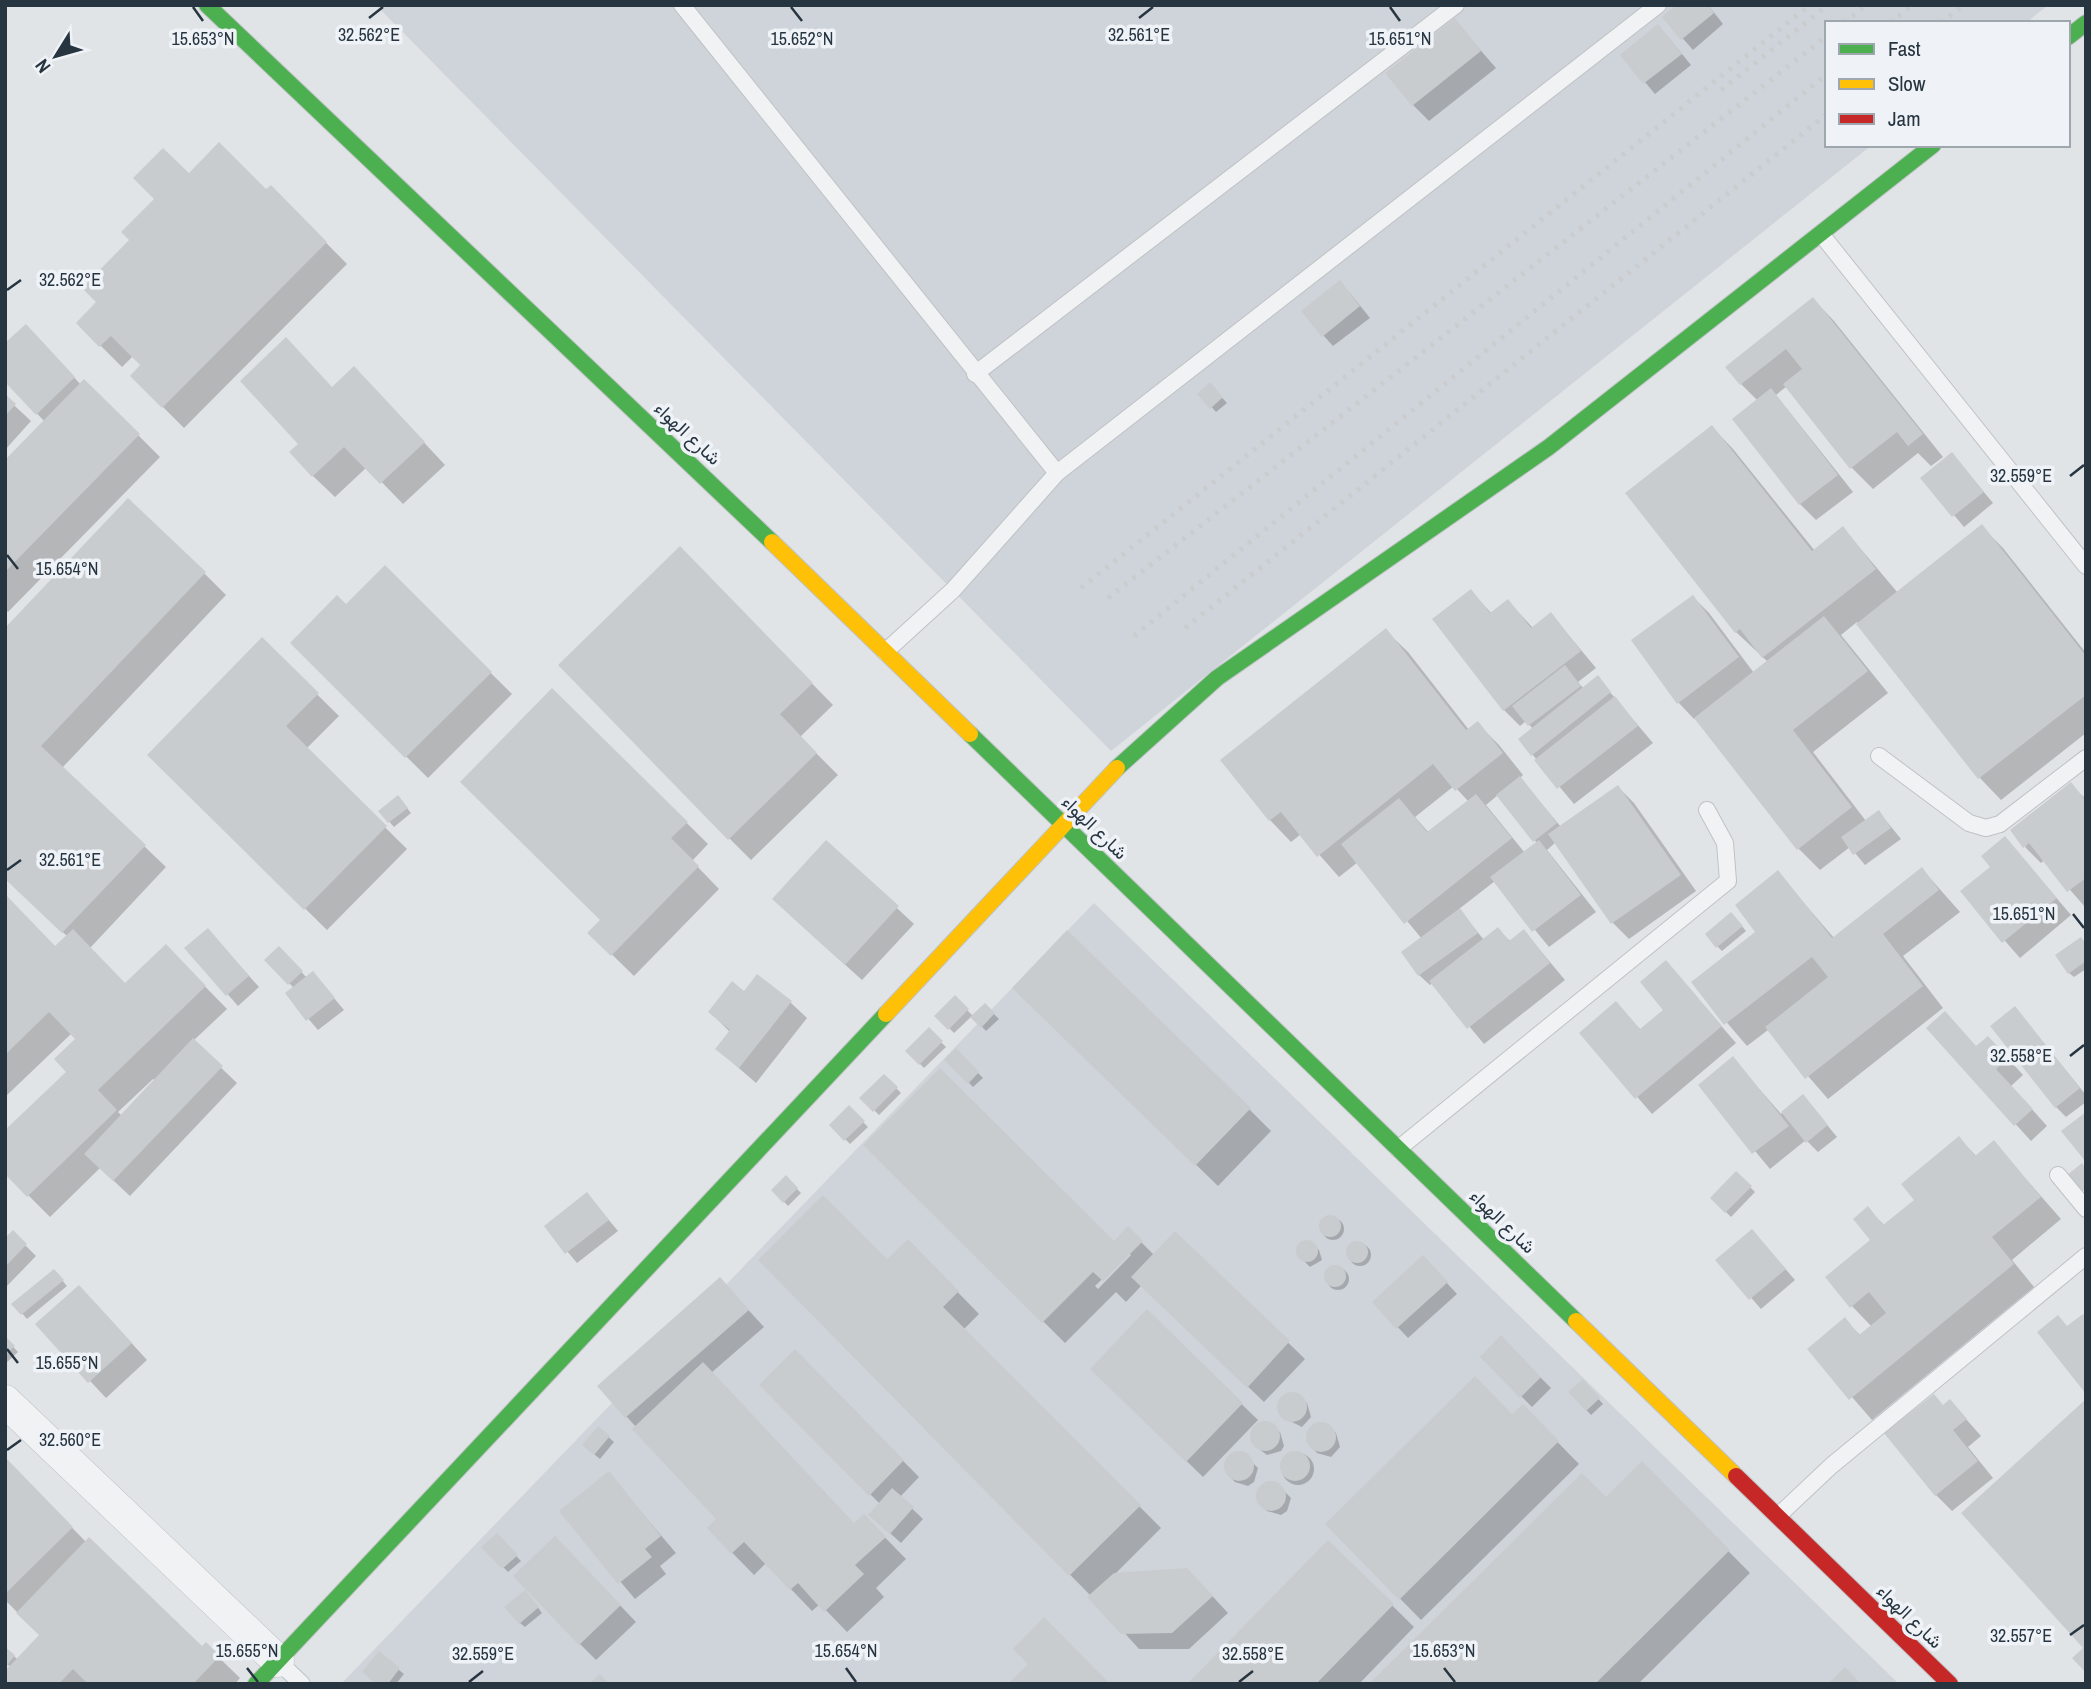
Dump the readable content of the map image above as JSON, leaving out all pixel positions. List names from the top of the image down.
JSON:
{
  "streets": {
    "street": ["شارع الهواء"]
  },
  "legend": ["Fast", "Slow", "Jam"],
  "north": "bottom left",
  "coordinates": [
    "32.562°E",
    "32.561°E",
    "15.653°N",
    "15.652°N",
    "15.651°N",
    "32.559°E",
    "15.654°N",
    "32.558°E",
    "15.655°N",
    "32.560°E",
    "32.557°E"
  ]
}
